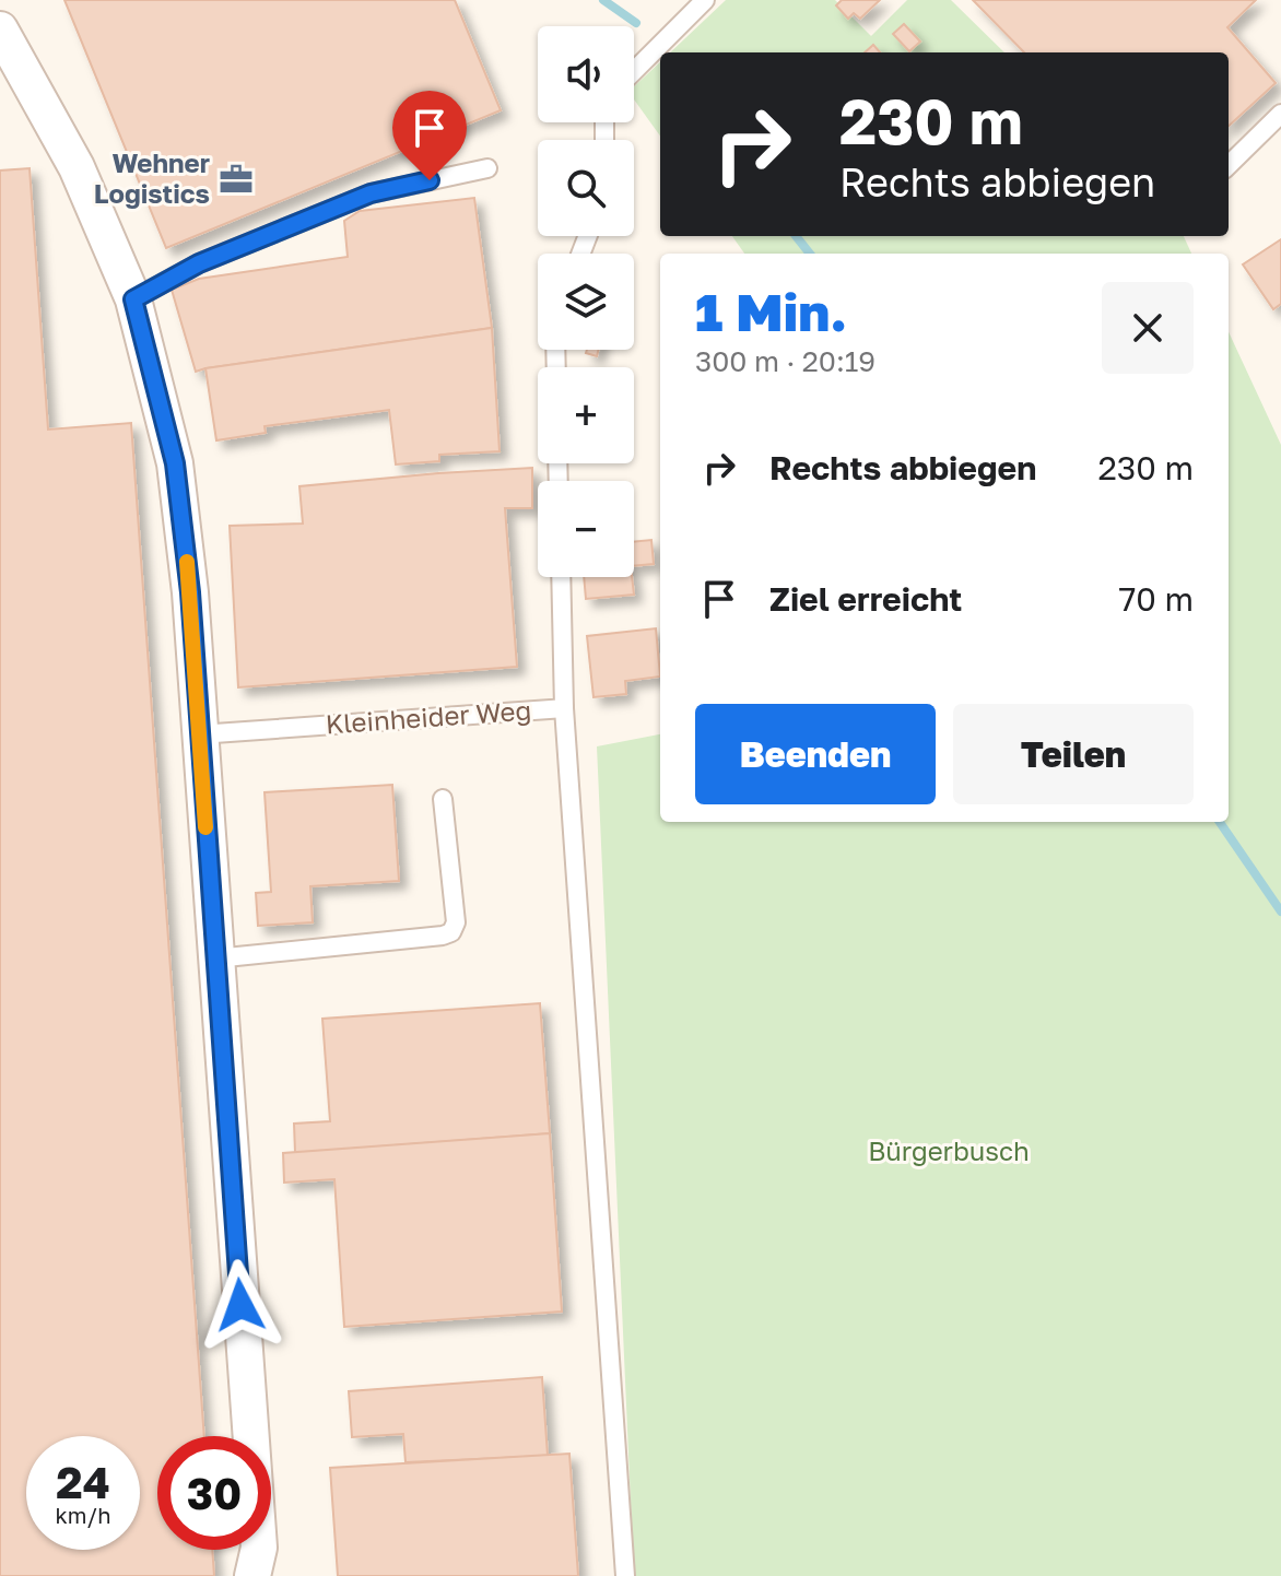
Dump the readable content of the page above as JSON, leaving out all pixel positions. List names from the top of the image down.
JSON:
{
  "streets": {
    "lane": ["Kleinheider Weg"]
  },
  "parks": ["Bürgerbusch"],
  "places": {
    "office": ["Wehner Logistics"]
  },
  "page": {
    "map_buttons": ["+", "−"],
    "turn": ["230 m", "Rechts abbiegen"],
    "heading": ["1 Min.", "300 m · 20:19"],
    "list": [
      {
        "name": "Rechts abbiegen",
        "value": "230 m"
      },
      {
        "name": "Ziel erreicht",
        "value": "70 m"
      }
    ],
    "buttons": ["Beenden", "Teilen"],
    "speed": "24 km/h",
    "limit": "30"
  }
}
